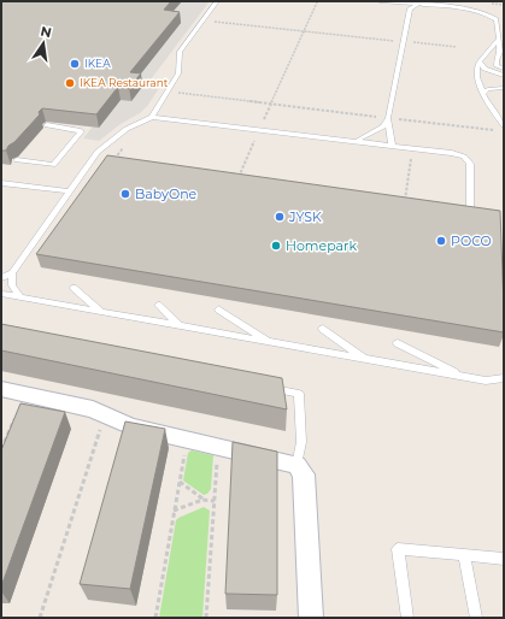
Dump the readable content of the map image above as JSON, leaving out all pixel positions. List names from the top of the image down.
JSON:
{
  "places": [
    "IKEA",
    "IKEA Restaurant",
    "BabyOne",
    "JYSK",
    "POCO",
    "Homepark"
  ],
  "north": "top"
}
